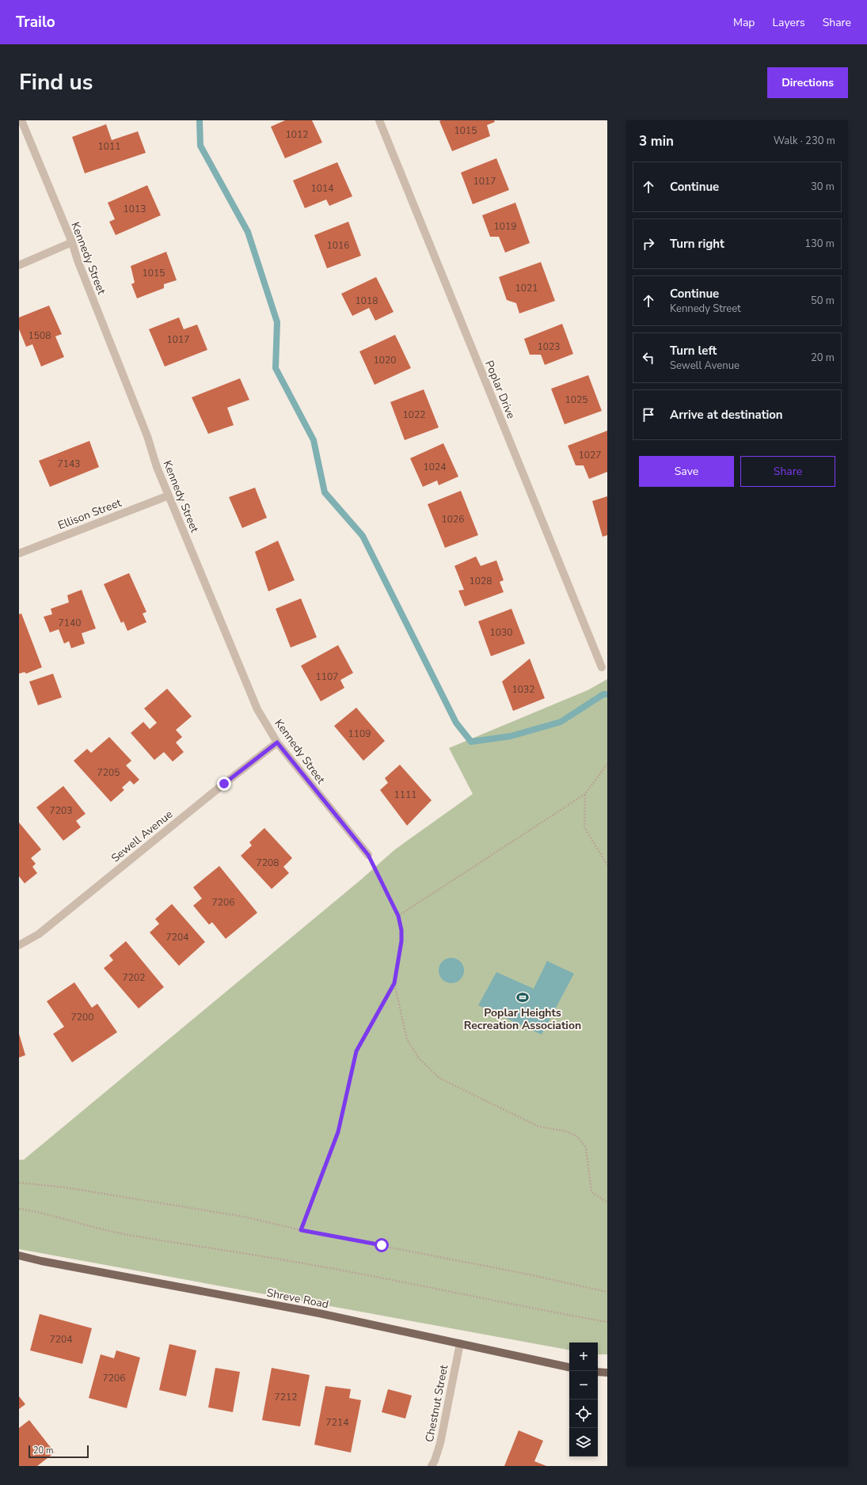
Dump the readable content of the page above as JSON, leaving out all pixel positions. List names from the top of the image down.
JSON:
{
  "streets": {
    "main road": ["Shreve Road"],
    "street": [
      "Kennedy Street",
      "Poplar Drive",
      "Ellison Street",
      "Sewell Avenue",
      "Chestnut Street"
    ]
  },
  "crossings": [
    ["Kennedy Street", "Ellison Street"],
    ["Kennedy Street", "Sewell Avenue"],
    ["Shreve Road", "Chestnut Street"]
  ],
  "places": {
    "sports": ["Poplar Heights Recreation Association"]
  },
  "house_numbers": [
    "1015",
    "1012",
    "1011",
    "1017",
    "1014",
    "1013",
    "1019",
    "1016",
    "1015",
    "1021",
    "1018",
    "1508",
    "1017",
    "1023",
    "1020",
    "1025",
    "1022",
    "1027",
    "7143",
    "1024",
    "1026",
    "1028",
    "7140",
    "1030",
    "1107",
    "1032",
    "1109",
    "7205",
    "1111",
    "7203",
    "7208",
    "7206",
    "7204",
    "7202",
    "7200",
    "7204",
    "7206",
    "7212",
    "7214"
  ],
  "scale_bar": "20 m",
  "page": {
    "header": "Trailo",
    "nav": ["Map", "Layers", "Share"],
    "title": "Find us",
    "buttons": [
      "Directions",
      ["Save", "Share"]
    ],
    "heading": ["3 min", "Walk · 230 m"],
    "list": [
      ["Continue", "30 m"],
      ["Turn right", "130 m"],
      ["Continue", "Kennedy Street", "50 m"],
      ["Turn left", "Sewell Avenue", "20 m"],
      "Arrive at destination"
    ],
    "map_buttons": ["+", "−"],
    "scale": "20 m"
  }
}
